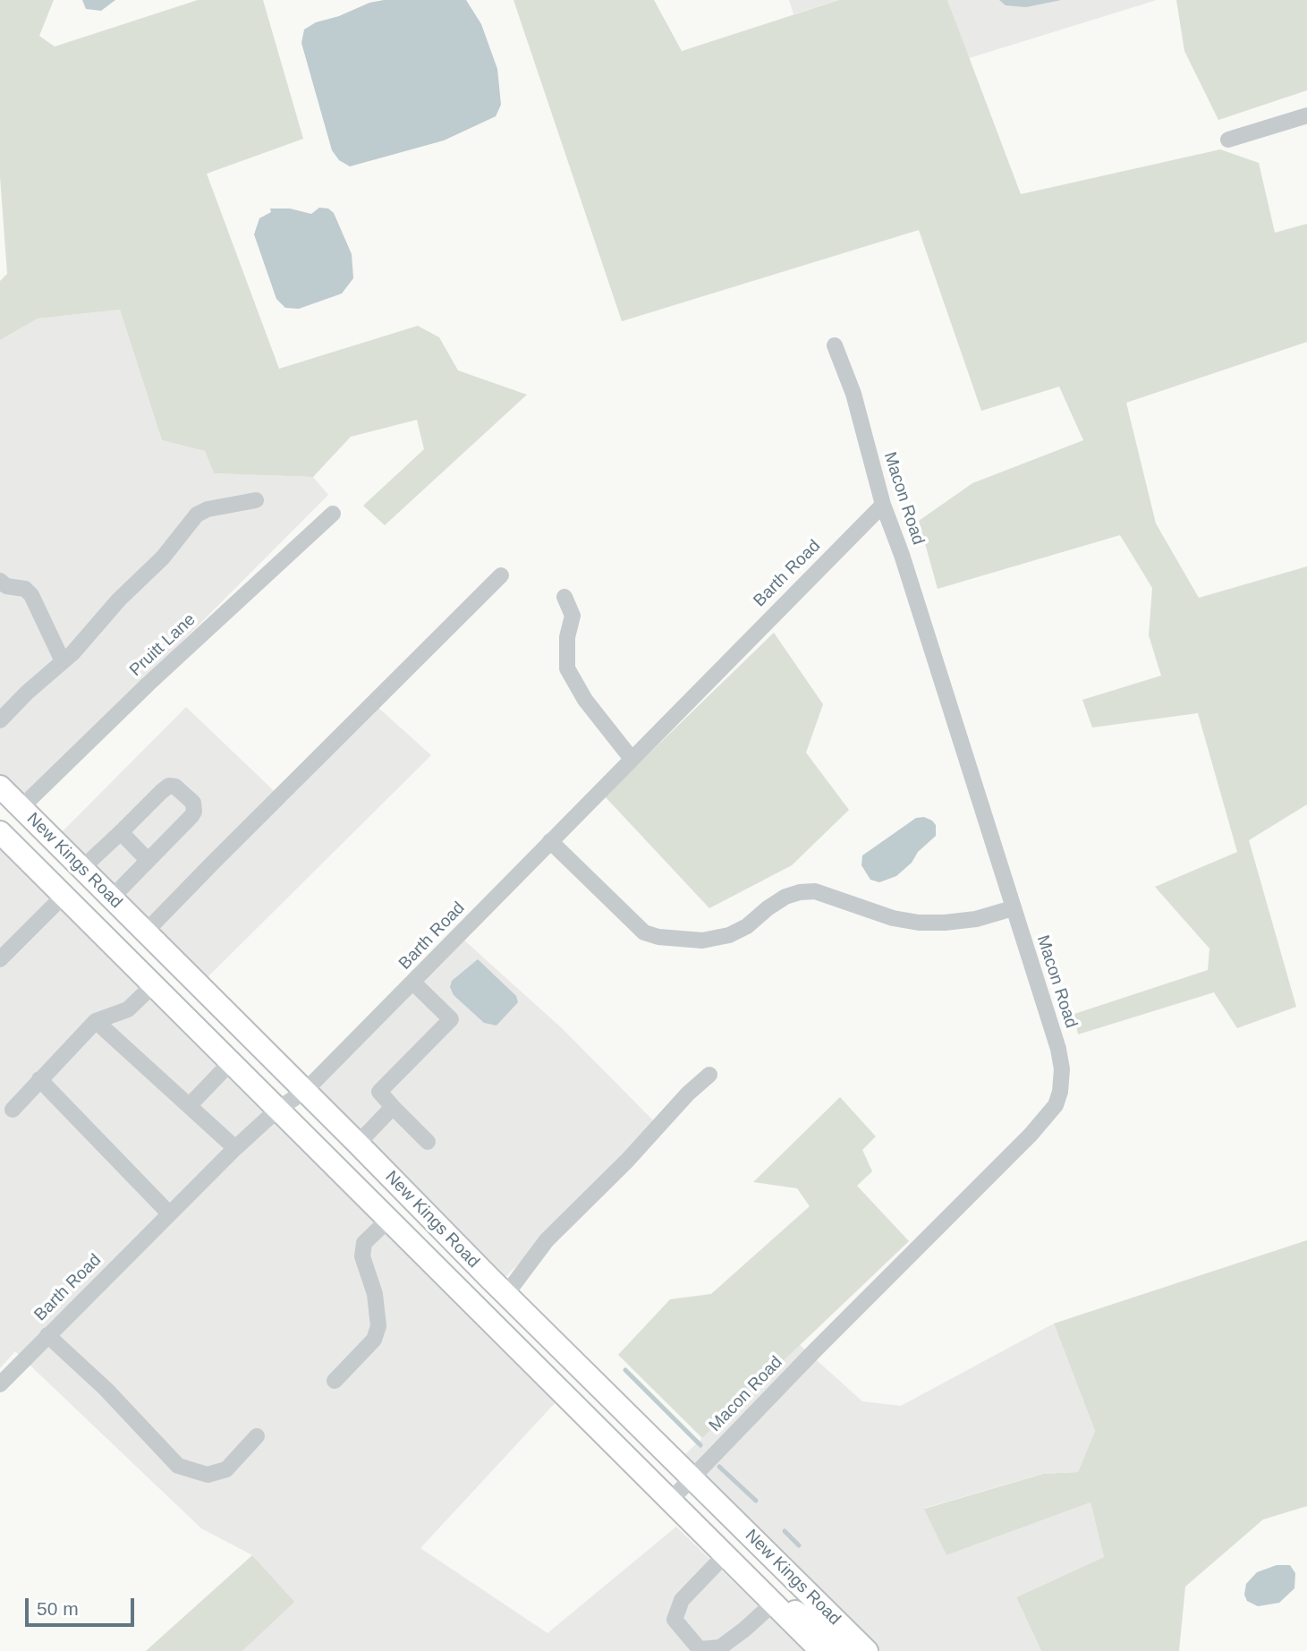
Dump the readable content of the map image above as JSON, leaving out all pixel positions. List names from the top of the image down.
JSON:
{
  "streets": {
    "highway": ["New Kings Road"],
    "street": ["Macon Road", "Barth Road", "Pruitt Lane"]
  },
  "crossings": [
    ["Macon Road", "Barth Road"],
    ["Macon Road", "New Kings Road"],
    ["Barth Road", "New Kings Road"],
    ["Pruitt Lane", "New Kings Road"]
  ],
  "scale_bar": "50 m"
}
